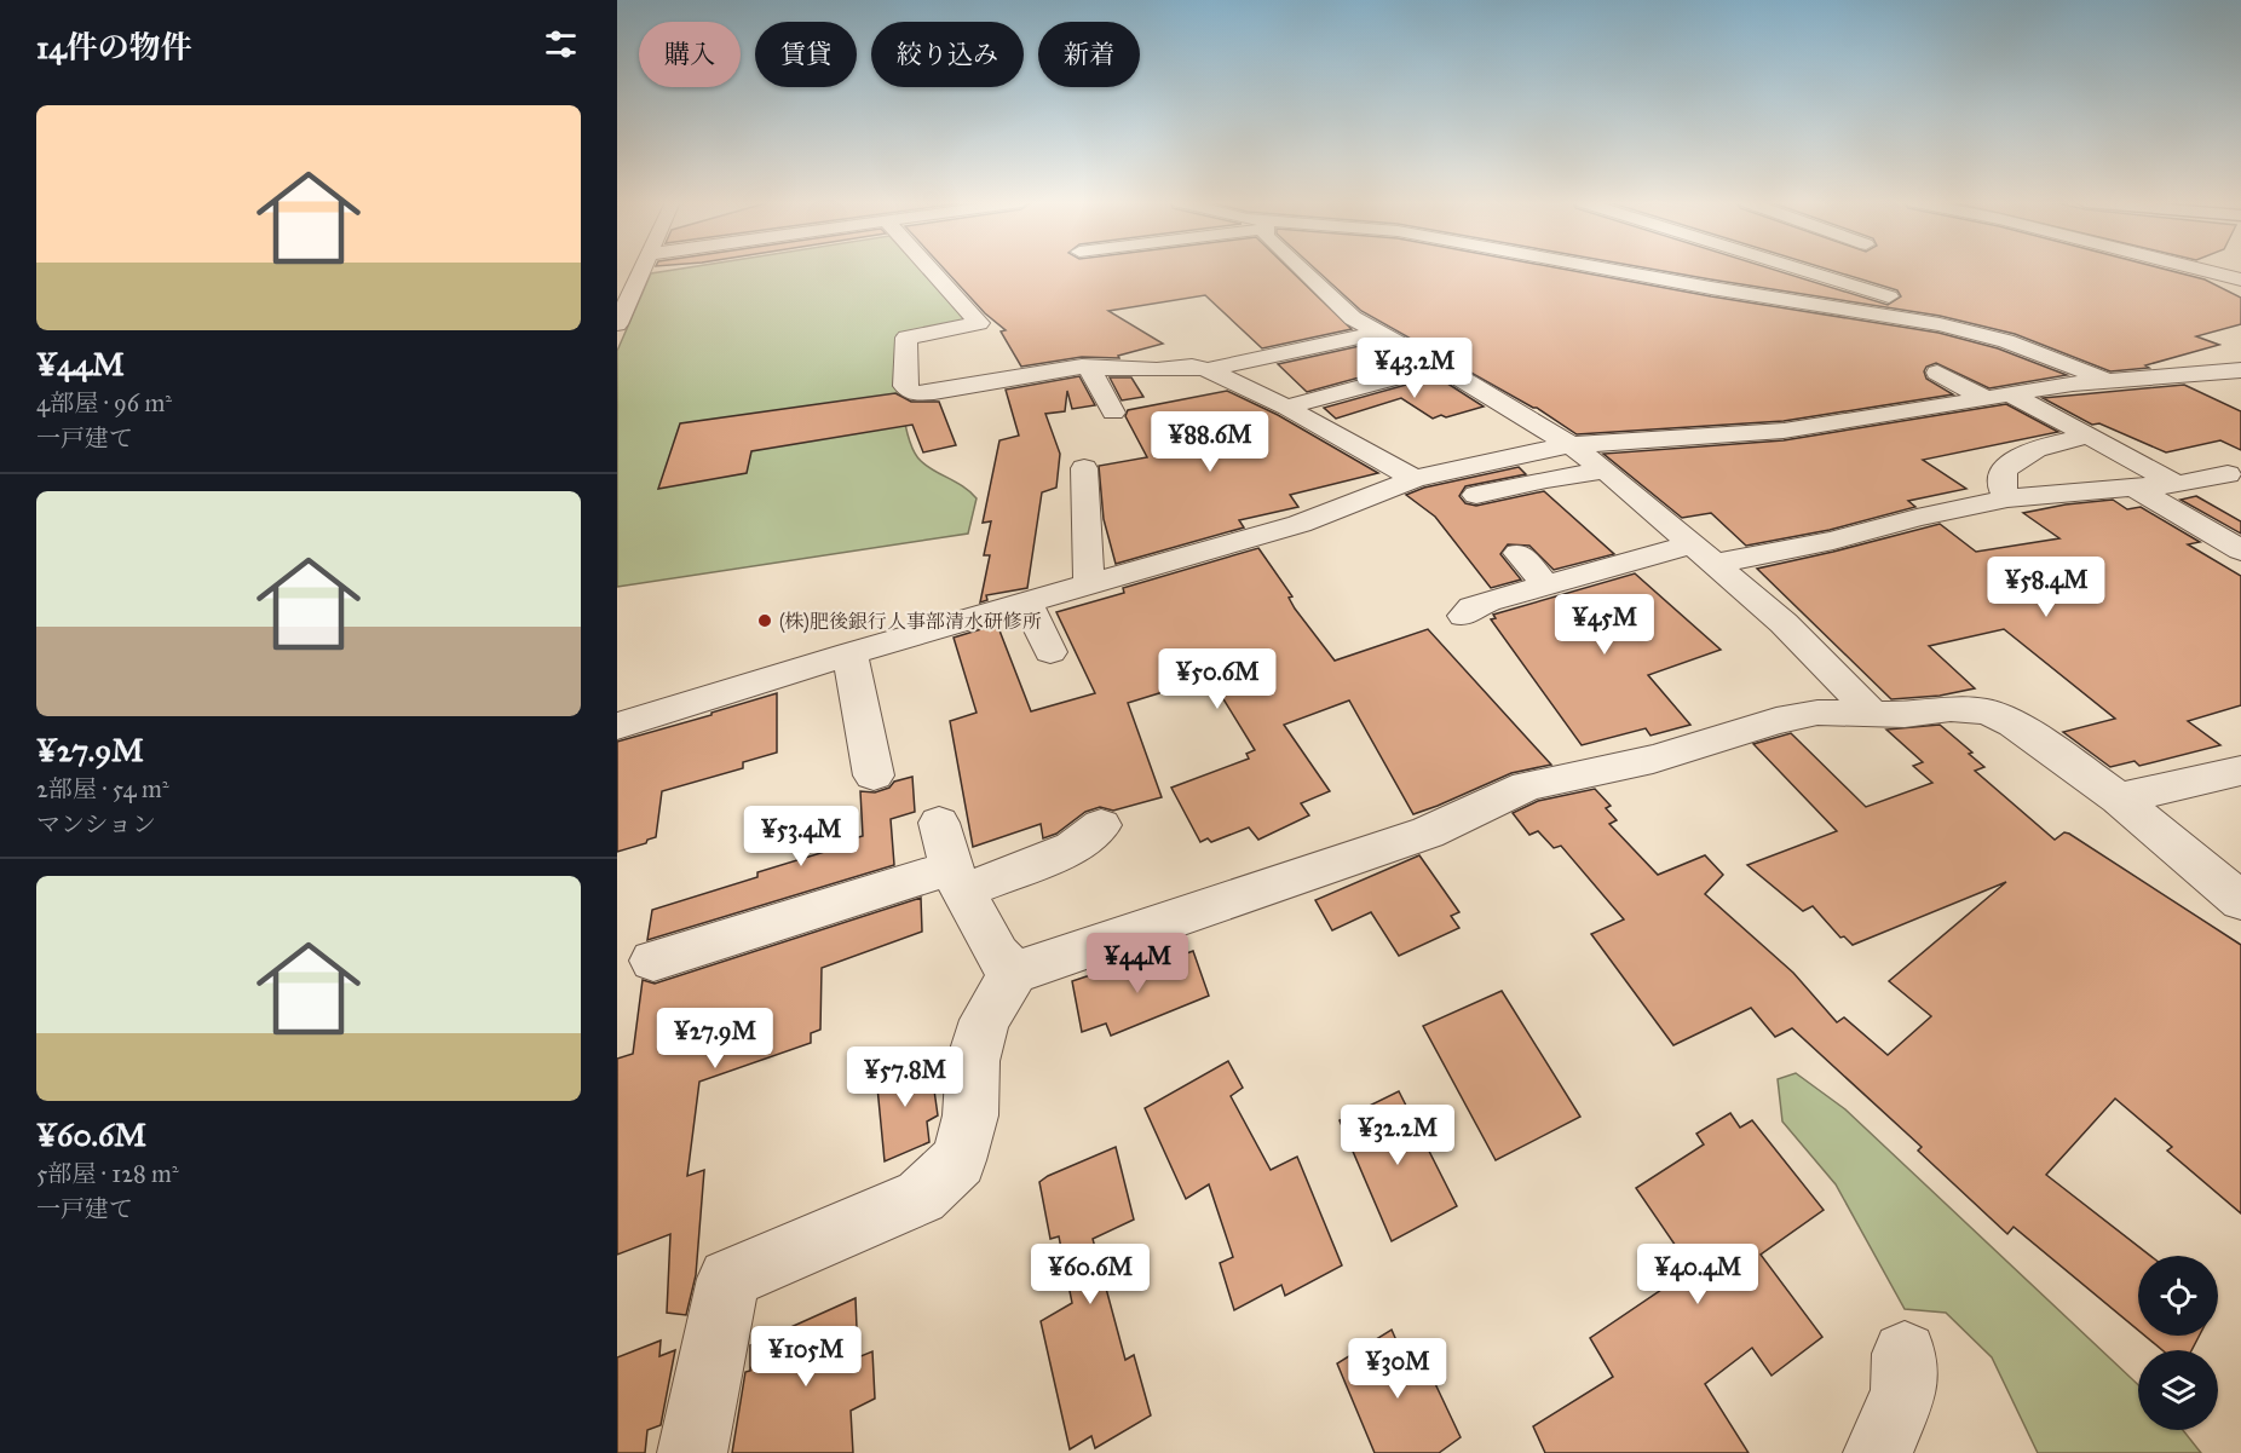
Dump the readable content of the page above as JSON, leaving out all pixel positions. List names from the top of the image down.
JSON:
{
  "places": ["(株)肥後銀行人事部清水研修所"],
  "page": {
    "heading": "14件の物件",
    "chip": [
      "購入",
      "賃貸",
      "絞り込み",
      "新着"
    ],
    "list": [
      {
        "name": "¥44M",
        "note": "4部屋 · 96 m² · 一戸建て"
      },
      {
        "name": "¥27.9M",
        "note": "2部屋 · 54 m² · マンション"
      },
      {
        "name": "¥60.6M",
        "note": "5部屋 · 128 m² · 一戸建て"
      }
    ],
    "price": [
      "¥43.2M",
      "¥88.6M",
      "¥58.4M",
      "¥45M",
      "¥50.6M",
      "¥53.4M",
      "¥44M",
      "¥27.9M",
      "¥57.8M",
      "¥32.2M",
      "¥60.6M",
      "¥40.4M",
      "¥105M",
      "¥30M"
    ]
  }
}
